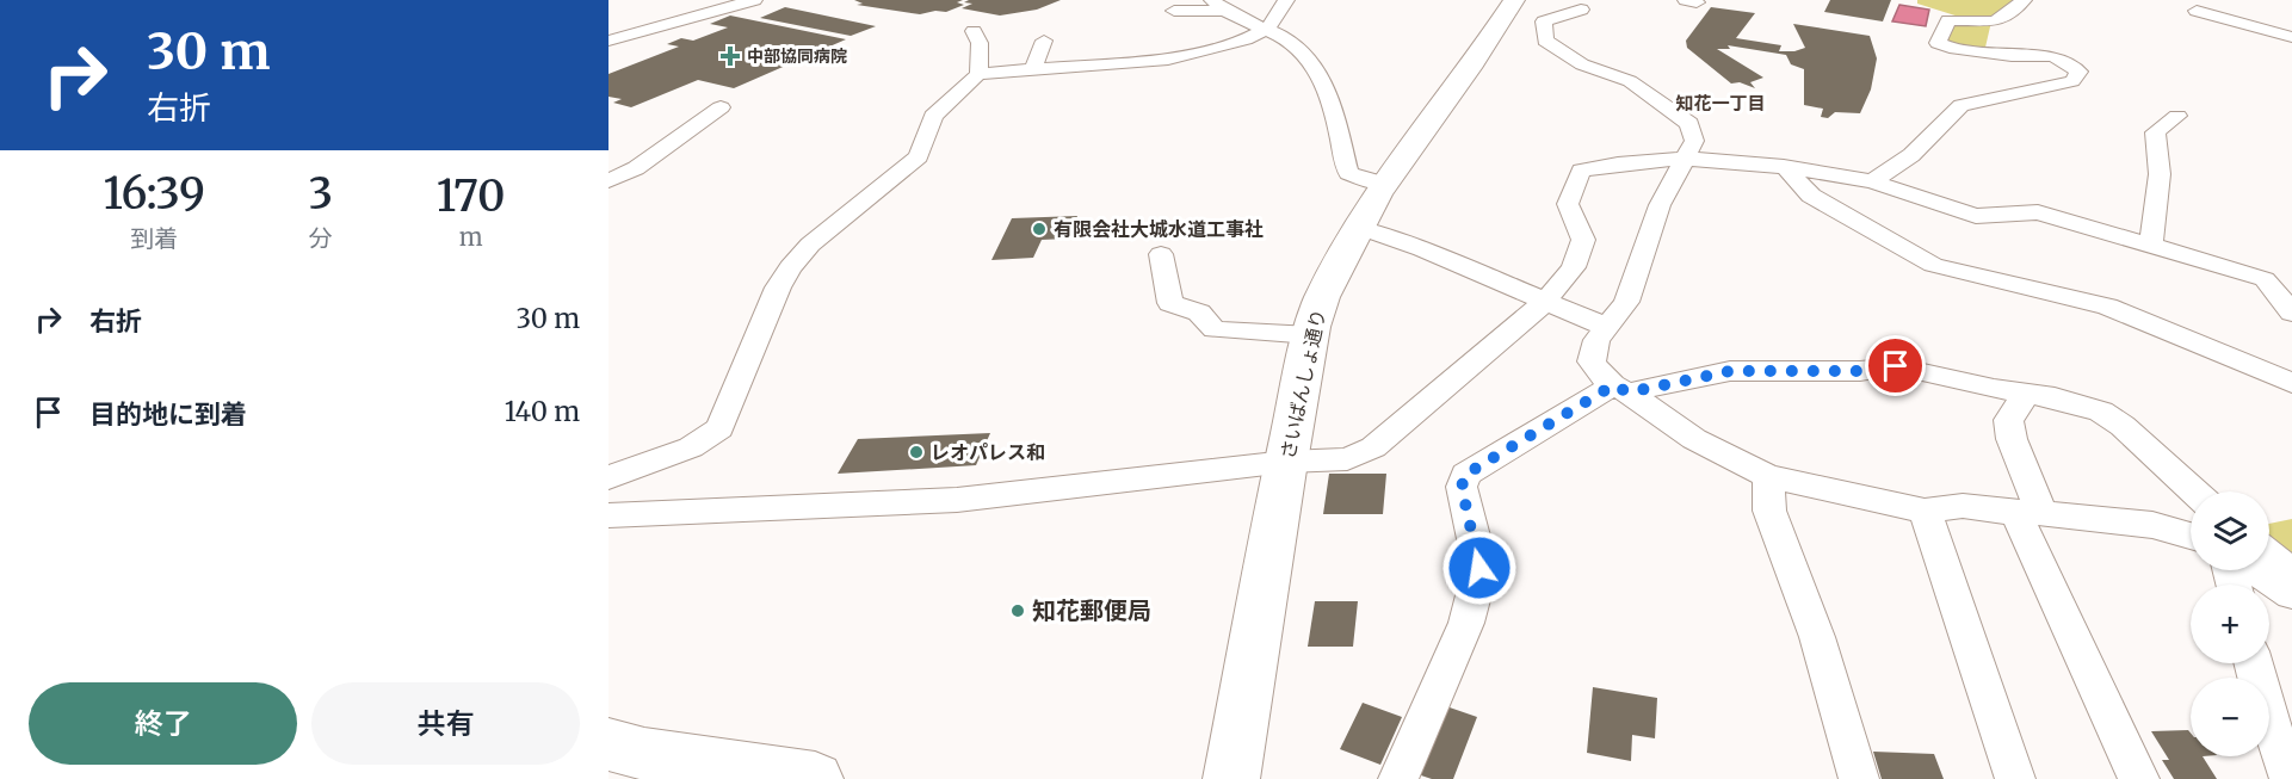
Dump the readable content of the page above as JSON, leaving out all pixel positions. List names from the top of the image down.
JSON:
{
  "streets": {
    "main road": ["さいばんしょ通り"]
  },
  "districts": ["知花一丁目"],
  "places": {
    "health": ["中部協同病院"],
    "other": ["有限会社大城水道工事社", "レオパレス和", "知花郵便局"]
  },
  "page": {
    "turn": ["30 m", "右折"],
    "eta": [
      "16:39",
      "到着",
      "3",
      "分",
      "170",
      "m"
    ],
    "list": [
      {
        "name": "右折",
        "value": "30 m"
      },
      {
        "name": "目的地に到着",
        "value": "140 m"
      }
    ],
    "map_buttons": ["+", "−"],
    "buttons": ["終了", "共有"]
  }
}
